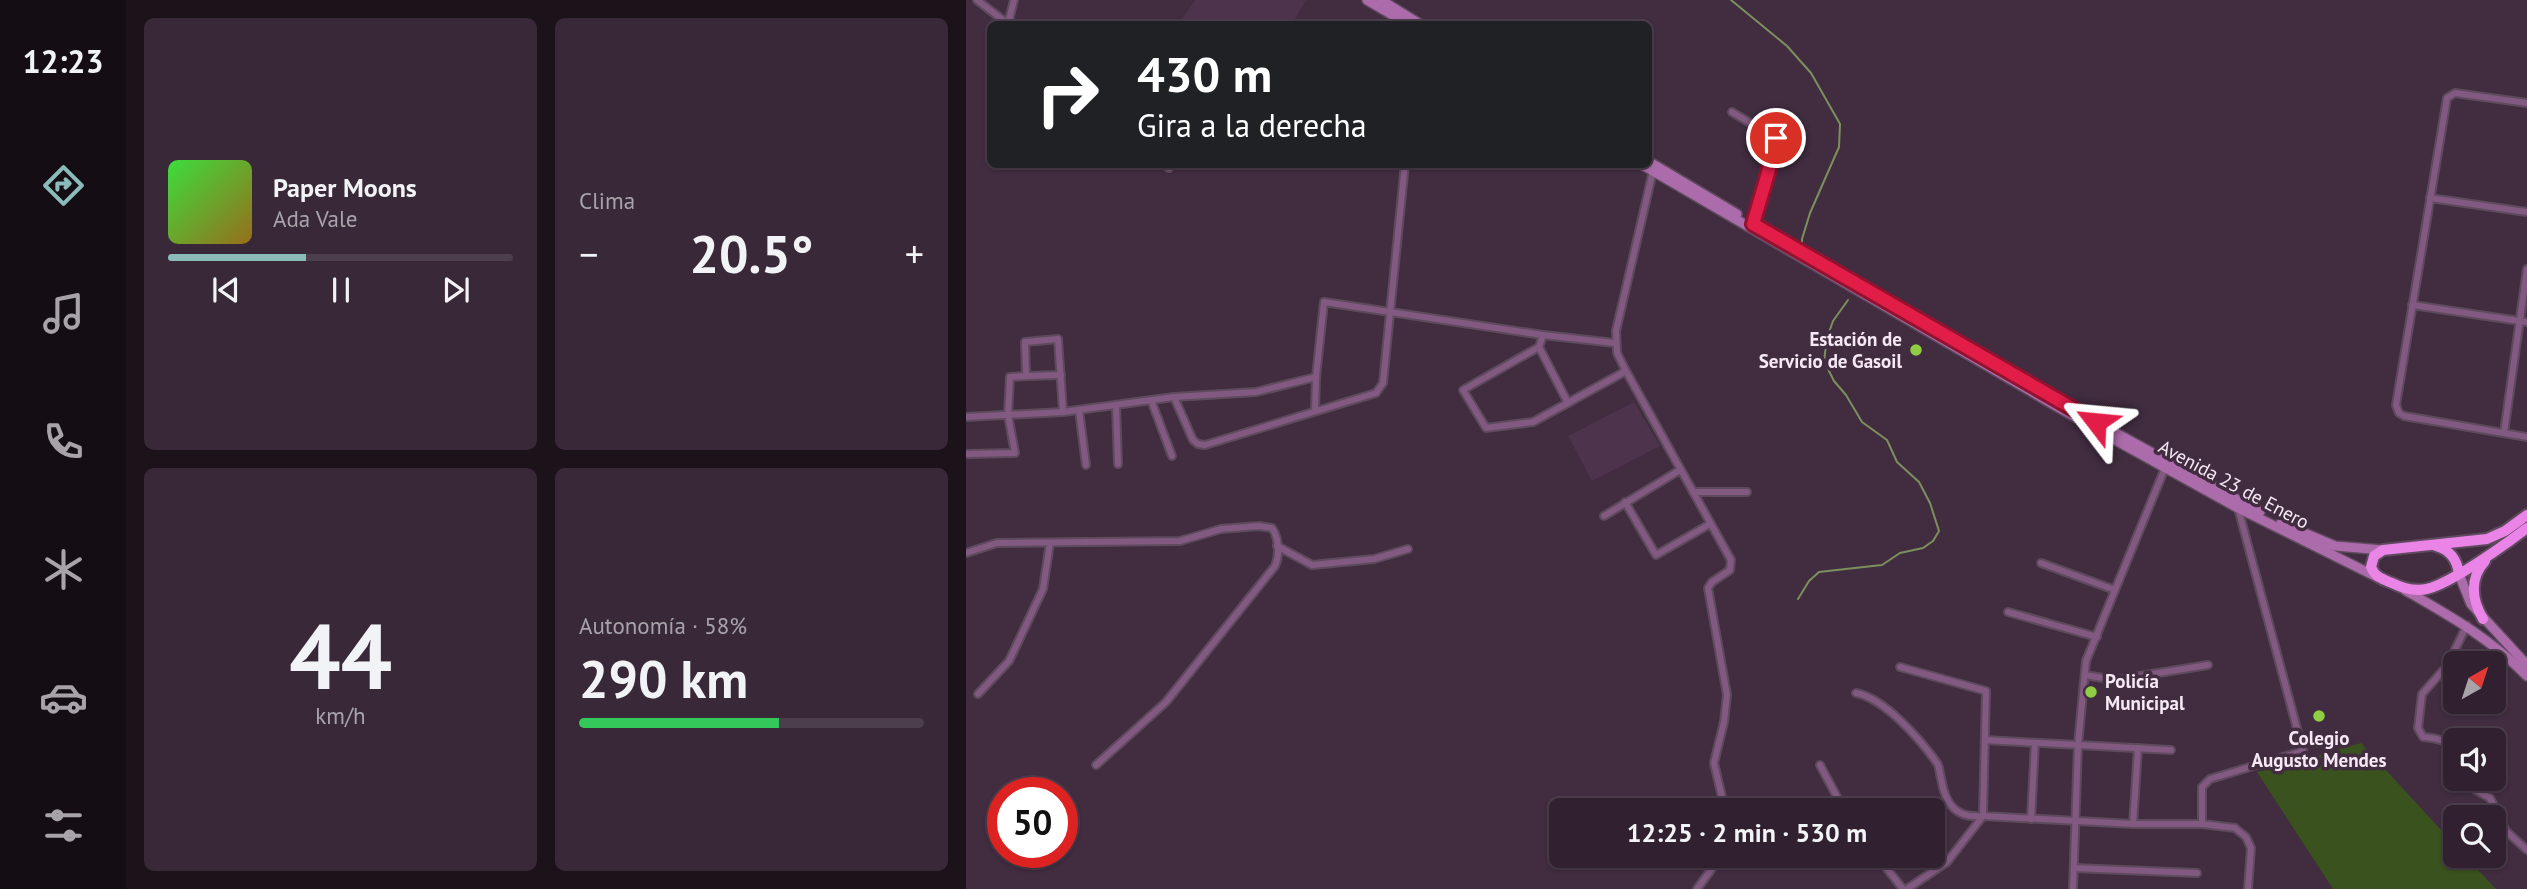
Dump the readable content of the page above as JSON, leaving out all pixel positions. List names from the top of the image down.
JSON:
{
  "streets": {
    "main road": ["Avenida 23 de Enero"]
  },
  "places": ["Estación de Servicio de Gasoil", "Policía Municipal", "Colegio Augusto Mendes"],
  "north": "top right",
  "page": {
    "tabs": "12:23",
    "tile": [
      "Clima",
      ["44", "km/h"],
      ["Autonomía · 58%", "290 km"]
    ],
    "turn": ["430 m", "Gira a la derecha"],
    "song": ["Paper Moons", "Ada Vale"],
    "heat": ["−", "20.5°", "+"],
    "limit": "50",
    "trip": "12:25 · 2 min · 530 m"
  }
}
